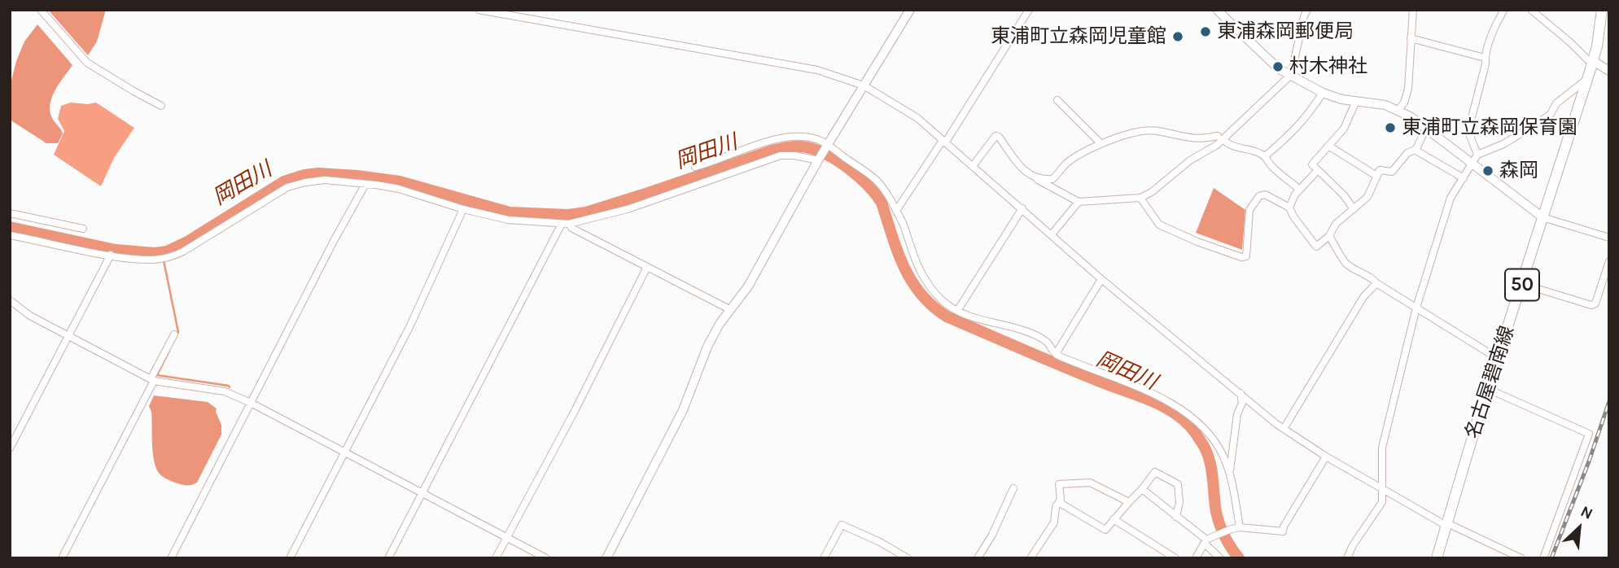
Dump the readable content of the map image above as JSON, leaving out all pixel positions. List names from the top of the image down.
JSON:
{
  "streets": {
    "main road": ["50", "名古屋碧南線"]
  },
  "water": ["岡田川"],
  "places": [
    "東浦森岡郵便局",
    "東浦町立森岡児童館",
    "村木神社",
    "東浦町立森岡保育園",
    "森岡"
  ],
  "north": "top right"
}
